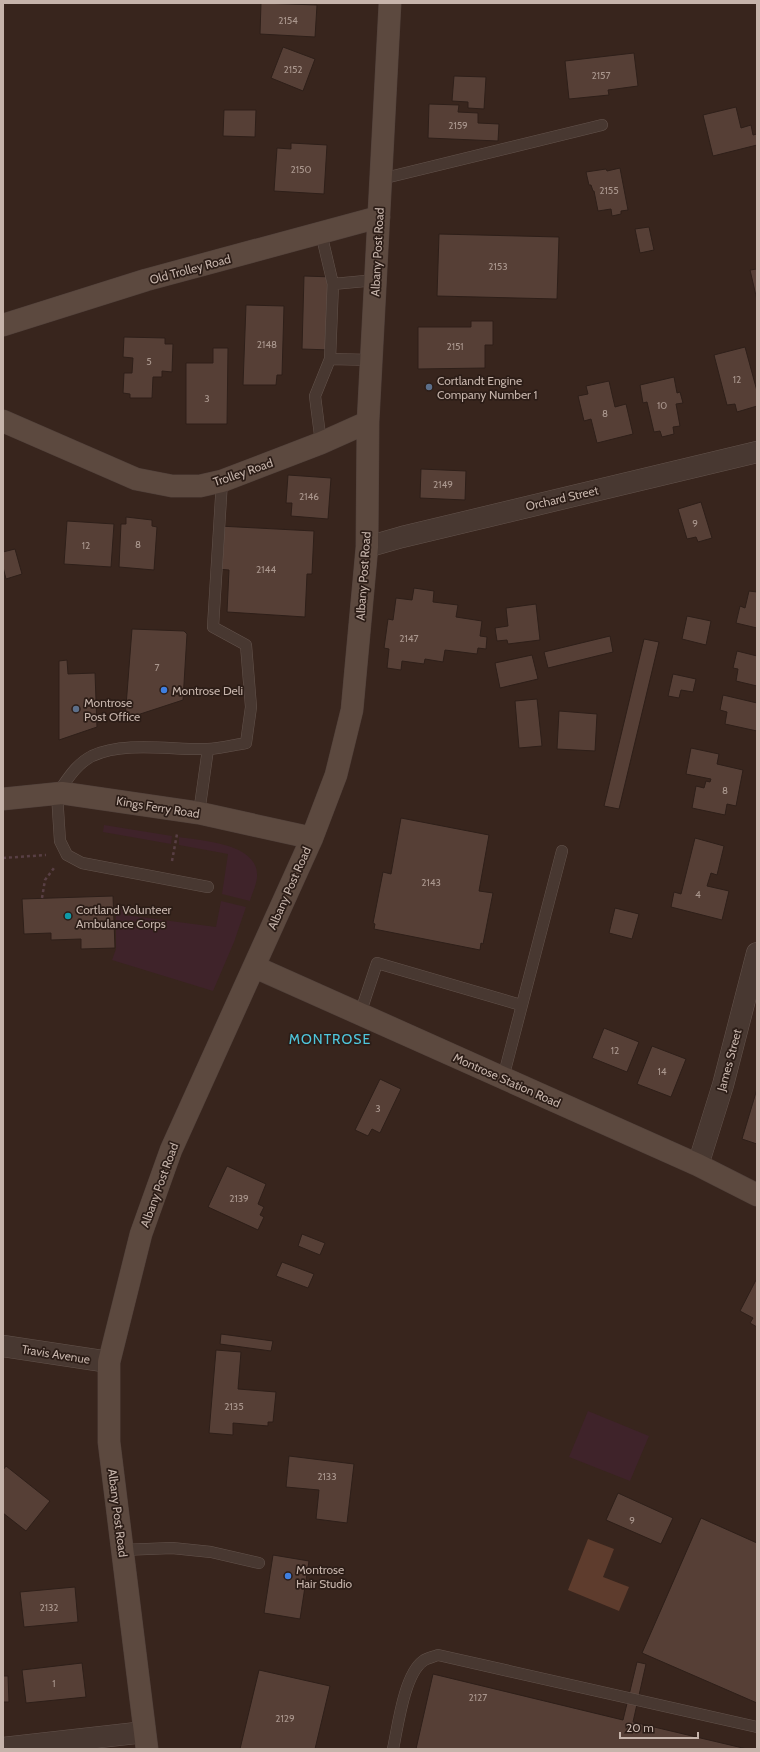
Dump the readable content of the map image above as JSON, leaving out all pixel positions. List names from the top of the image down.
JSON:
{
  "streets": {
    "main road": [
      "Albany Post Road",
      "Old Trolley Road",
      "Trolley Road",
      "Kings Ferry Road",
      "Montrose Station Road"
    ],
    "street": ["Orchard Street", "James Street", "Travis Avenue"]
  },
  "crossings": [
    ["Albany Post Road", "Old Trolley Road"],
    ["Albany Post Road", "Trolley Road"],
    ["Albany Post Road", "Orchard Street"],
    ["Albany Post Road", "Kings Ferry Road"],
    ["Albany Post Road", "Montrose Station Road"],
    ["Albany Post Road", "Travis Avenue"],
    ["James Street", "Montrose Station Road"]
  ],
  "districts": ["MONTROSE"],
  "places": [
    "Cortlandt Engine Company Number 1",
    "Montrose Deli",
    "Montrose Post Office",
    "Cortland Volunteer Ambulance Corps",
    "Montrose Hair Studio"
  ],
  "house_numbers": [
    "2154",
    "2152",
    "2157",
    "2159",
    "2150",
    "2155",
    "2153",
    "2148",
    "2151",
    "5",
    "12",
    "3",
    "10",
    "8",
    "2149",
    "2146",
    "9",
    "8",
    "12",
    "2144",
    "2147",
    "7",
    "8",
    "2143",
    "4",
    "12",
    "14",
    "3",
    "2139",
    "2135",
    "2133",
    "9",
    "2132",
    "1",
    "2127",
    "2129"
  ],
  "scale_bar": "20 m"
}
